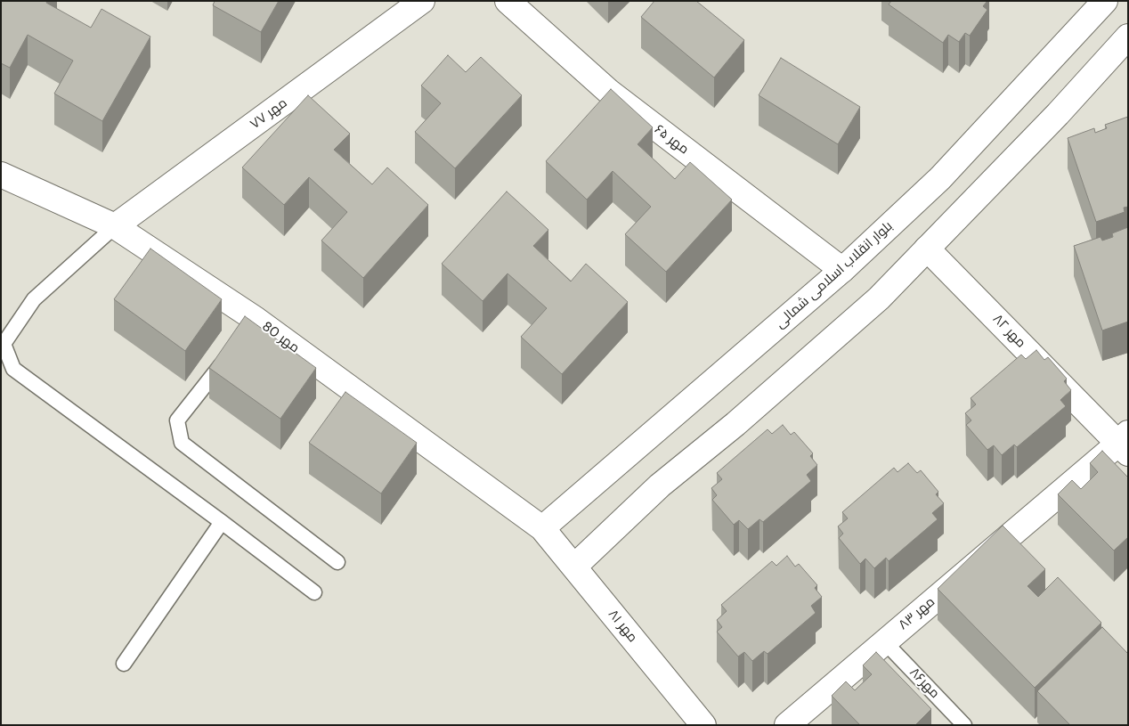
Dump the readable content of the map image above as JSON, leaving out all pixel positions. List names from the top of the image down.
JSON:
{
  "streets": {
    "street": [
      "مهر ۷۷",
      "مهر ۶۵",
      "بلوار انقلاب اسلامی شمالی",
      "مهر ۸۲",
      "مهر 80",
      "مهر ۸۳",
      "مهر ۸۱"
    ],
    "lane": ["مهر۸۶"]
  },
  "crossings": [
    ["مهر ۷۷", "مهر 80"],
    ["مهر ۶۵", "بلوار انقلاب اسلامی شمالی"],
    ["بلوار انقلاب اسلامی شمالی", "مهر 80"],
    ["بلوار انقلاب اسلامی شمالی", "مهر ۸۱"],
    ["مهر ۸۲", "مهر ۸۳"],
    ["مهر 80", "مهر ۸۱"],
    ["مهر ۸۳", "مهر۸۶"]
  ]
}
